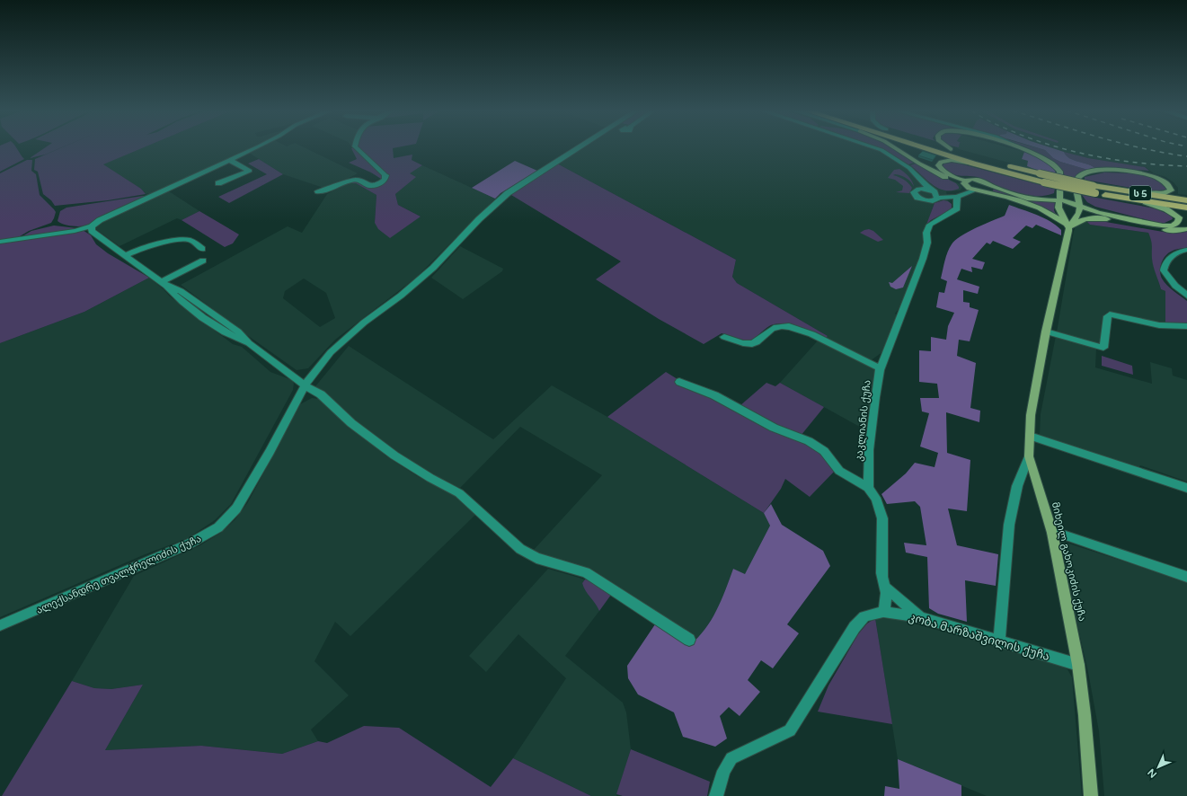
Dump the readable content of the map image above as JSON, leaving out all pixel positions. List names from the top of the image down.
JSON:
{
  "streets": {
    "highway": ["ს 5"],
    "main road": ["მიხეილ გახოკიძის ქუჩა"],
    "street": ["კაკლიანის ქუჩა", "ალექსანდრე თვალჭრელიძის ქუჩა", "კობა მარზაშვილის ქუჩა"]
  },
  "crossings": [
    ["ს 5", "მიხეილ გახოკიძის ქუჩა"],
    ["მიხეილ გახოკიძის ქუჩა", "კობა მარზაშვილის ქუჩა"]
  ],
  "north": "bottom left"
}
